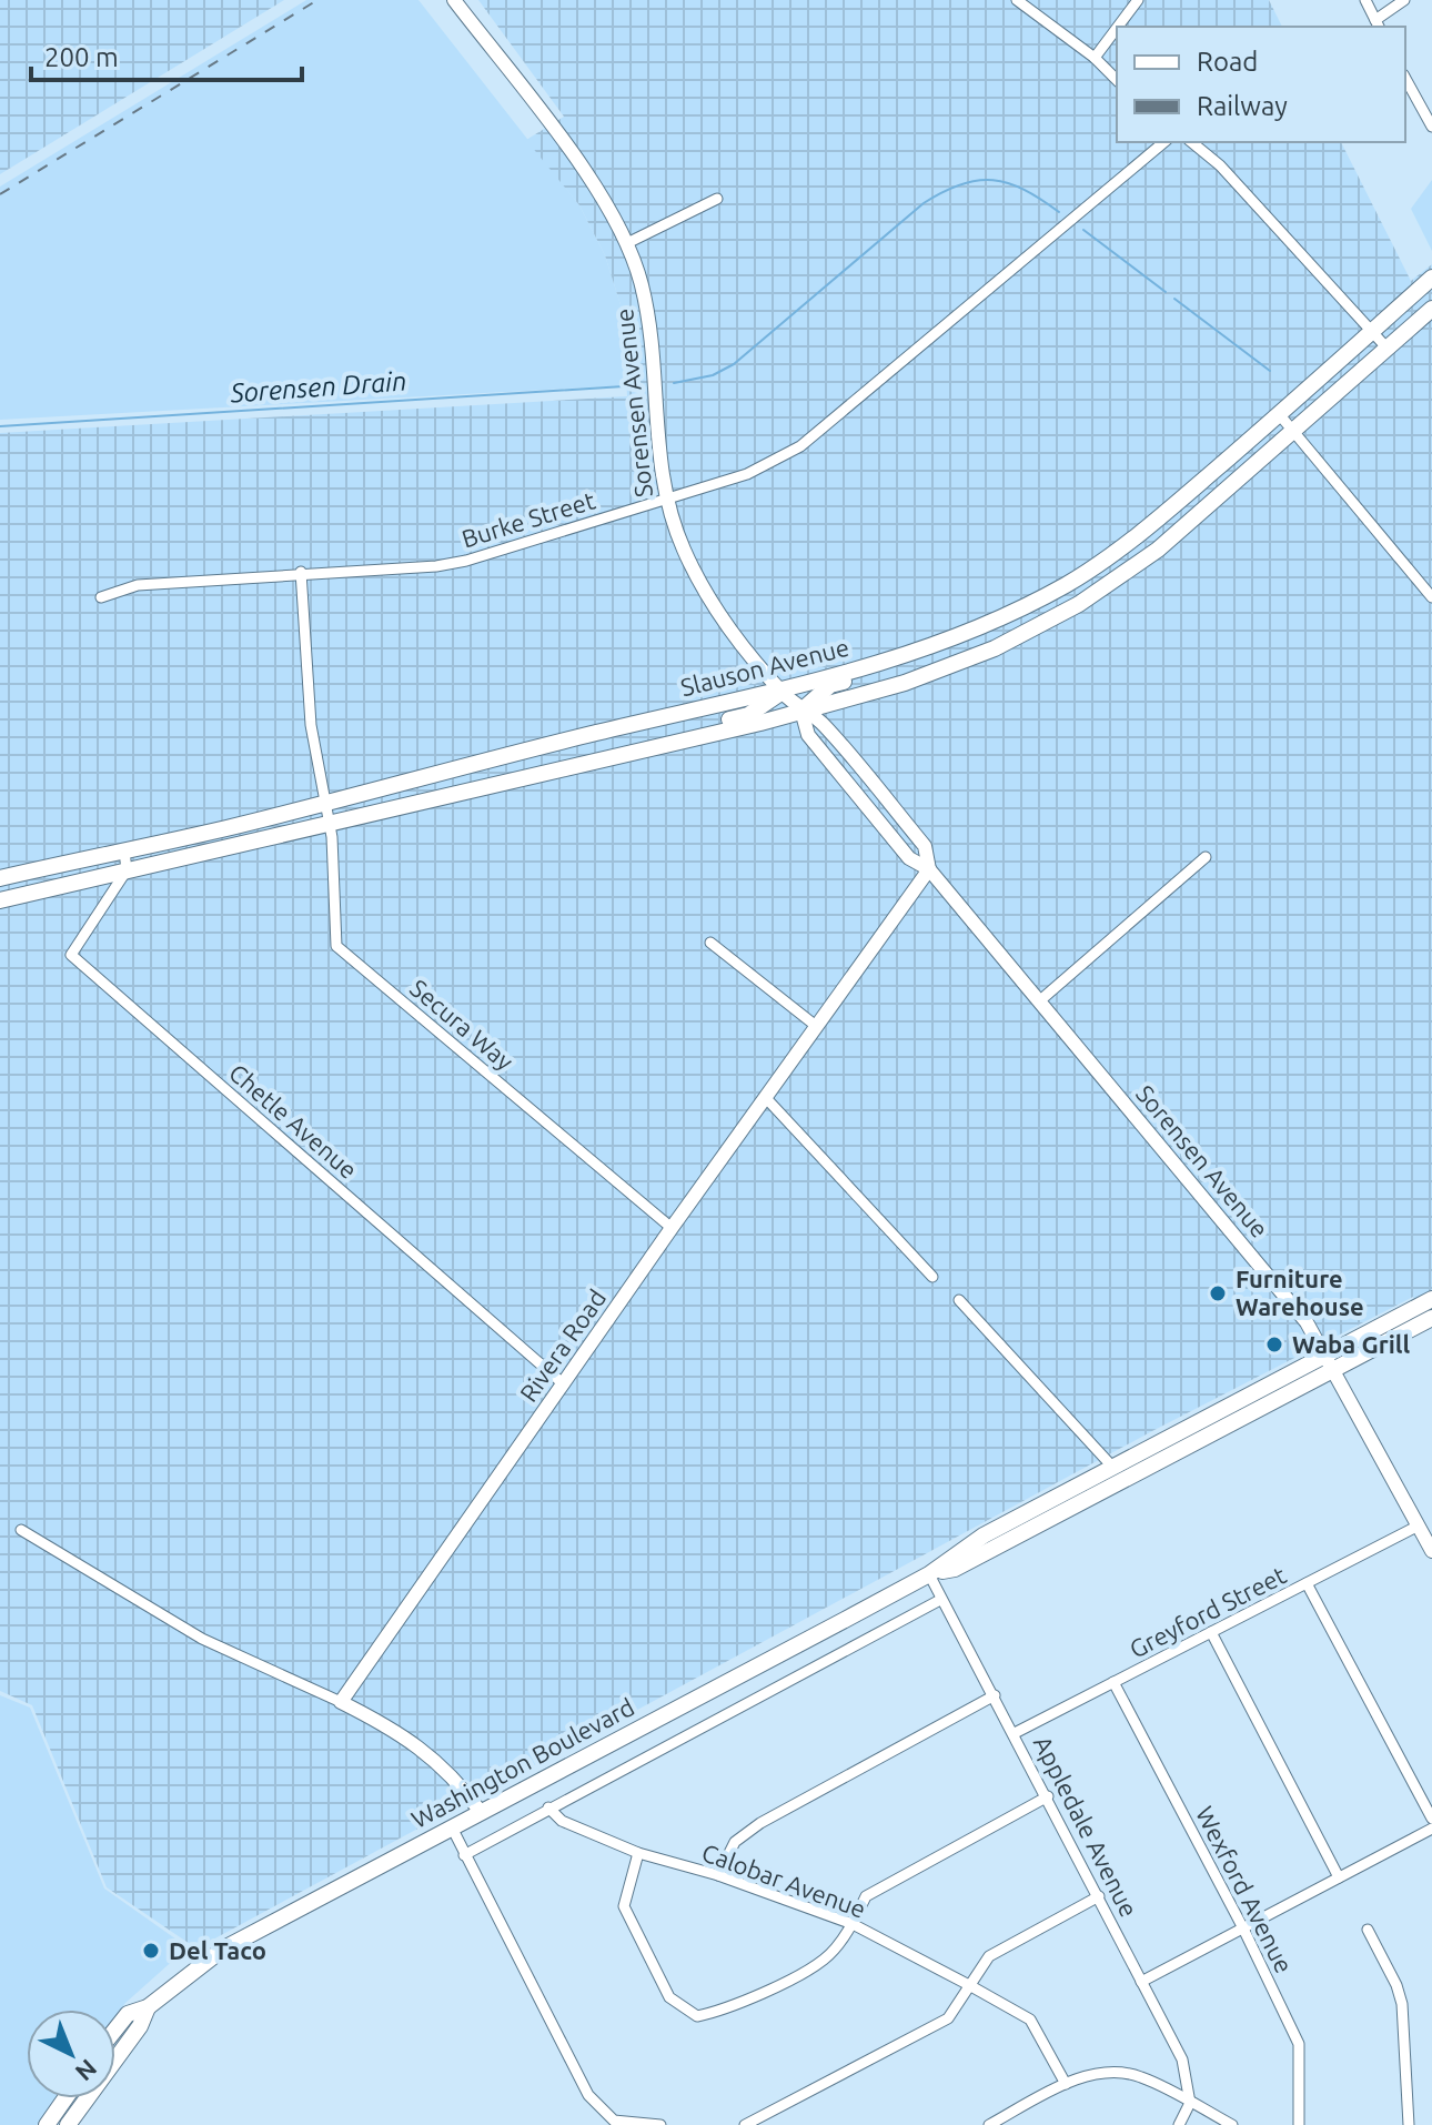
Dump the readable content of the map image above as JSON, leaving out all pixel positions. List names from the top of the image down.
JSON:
{
  "streets": {
    "main road": ["Slauson Avenue", "Washington Boulevard"],
    "street": [
      "Sorensen Avenue",
      "Burke Street",
      "Secura Way",
      "Chetle Avenue",
      "Rivera Road",
      "Greyford Street",
      "Appledale Avenue",
      "Calobar Avenue",
      "Wexford Avenue"
    ]
  },
  "crossings": [
    ["Sorensen Avenue", "Burke Street"],
    ["Sorensen Avenue", "Slauson Avenue"],
    ["Sorensen Avenue", "Rivera Road"],
    ["Sorensen Avenue", "Greyford Street"],
    ["Sorensen Avenue", "Washington Boulevard"],
    ["Burke Street", "Secura Way"],
    ["Slauson Avenue", "Secura Way"],
    ["Slauson Avenue", "Chetle Avenue"],
    ["Secura Way", "Rivera Road"],
    ["Chetle Avenue", "Rivera Road"],
    ["Greyford Street", "Appledale Avenue"],
    ["Greyford Street", "Wexford Avenue"],
    ["Washington Boulevard", "Appledale Avenue"],
    ["Washington Boulevard", "Calobar Avenue"]
  ],
  "water": ["Sorensen Drain"],
  "places": ["Furniture Warehouse", "Waba Grill", "Del Taco"],
  "legend": ["Road", "Railway"],
  "scale_bar": "200 m",
  "north": "bottom right"
}
